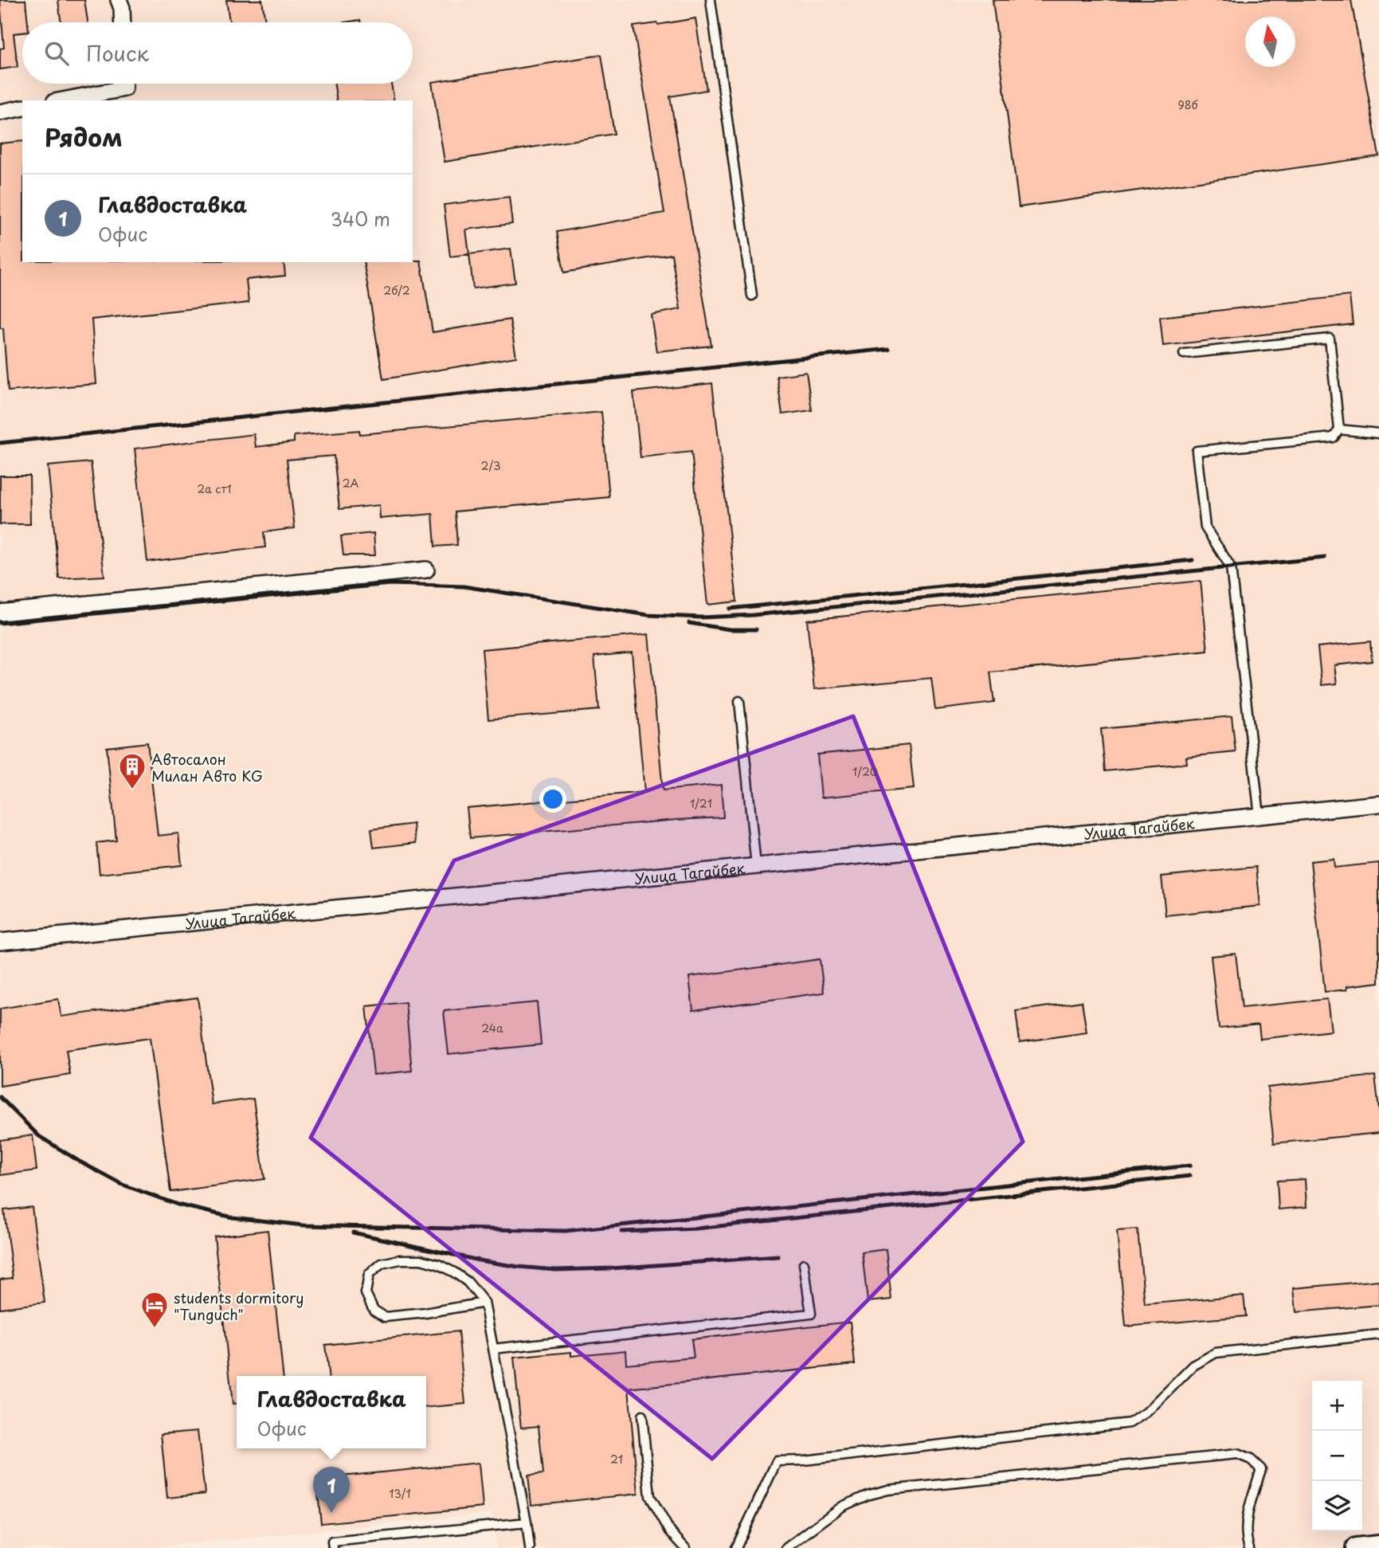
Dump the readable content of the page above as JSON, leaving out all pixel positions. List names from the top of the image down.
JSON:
{
  "streets": {
    "street": ["Улица Тагайбек"]
  },
  "places": {
    "building": ["Автосалон Милан Авто KG"],
    "hotel": ["students dormitory \"Tunguch\""]
  },
  "house_numbers": [
    "98б",
    "2б/2",
    "2/3",
    "2А",
    "2а ст1",
    "1/20",
    "1/21",
    "24а",
    "21",
    "13/1"
  ],
  "north": "top",
  "page": {
    "search": "Поиск",
    "heading": "Рядом",
    "list": [
      {
        "mark": "1",
        "name": "Главдоставка",
        "note": "Офис",
        "value": "340 m"
      }
    ],
    "popup": ["Главдоставка", "Офис"],
    "map_buttons": ["+", "−"],
    "pins": "1"
  }
}
